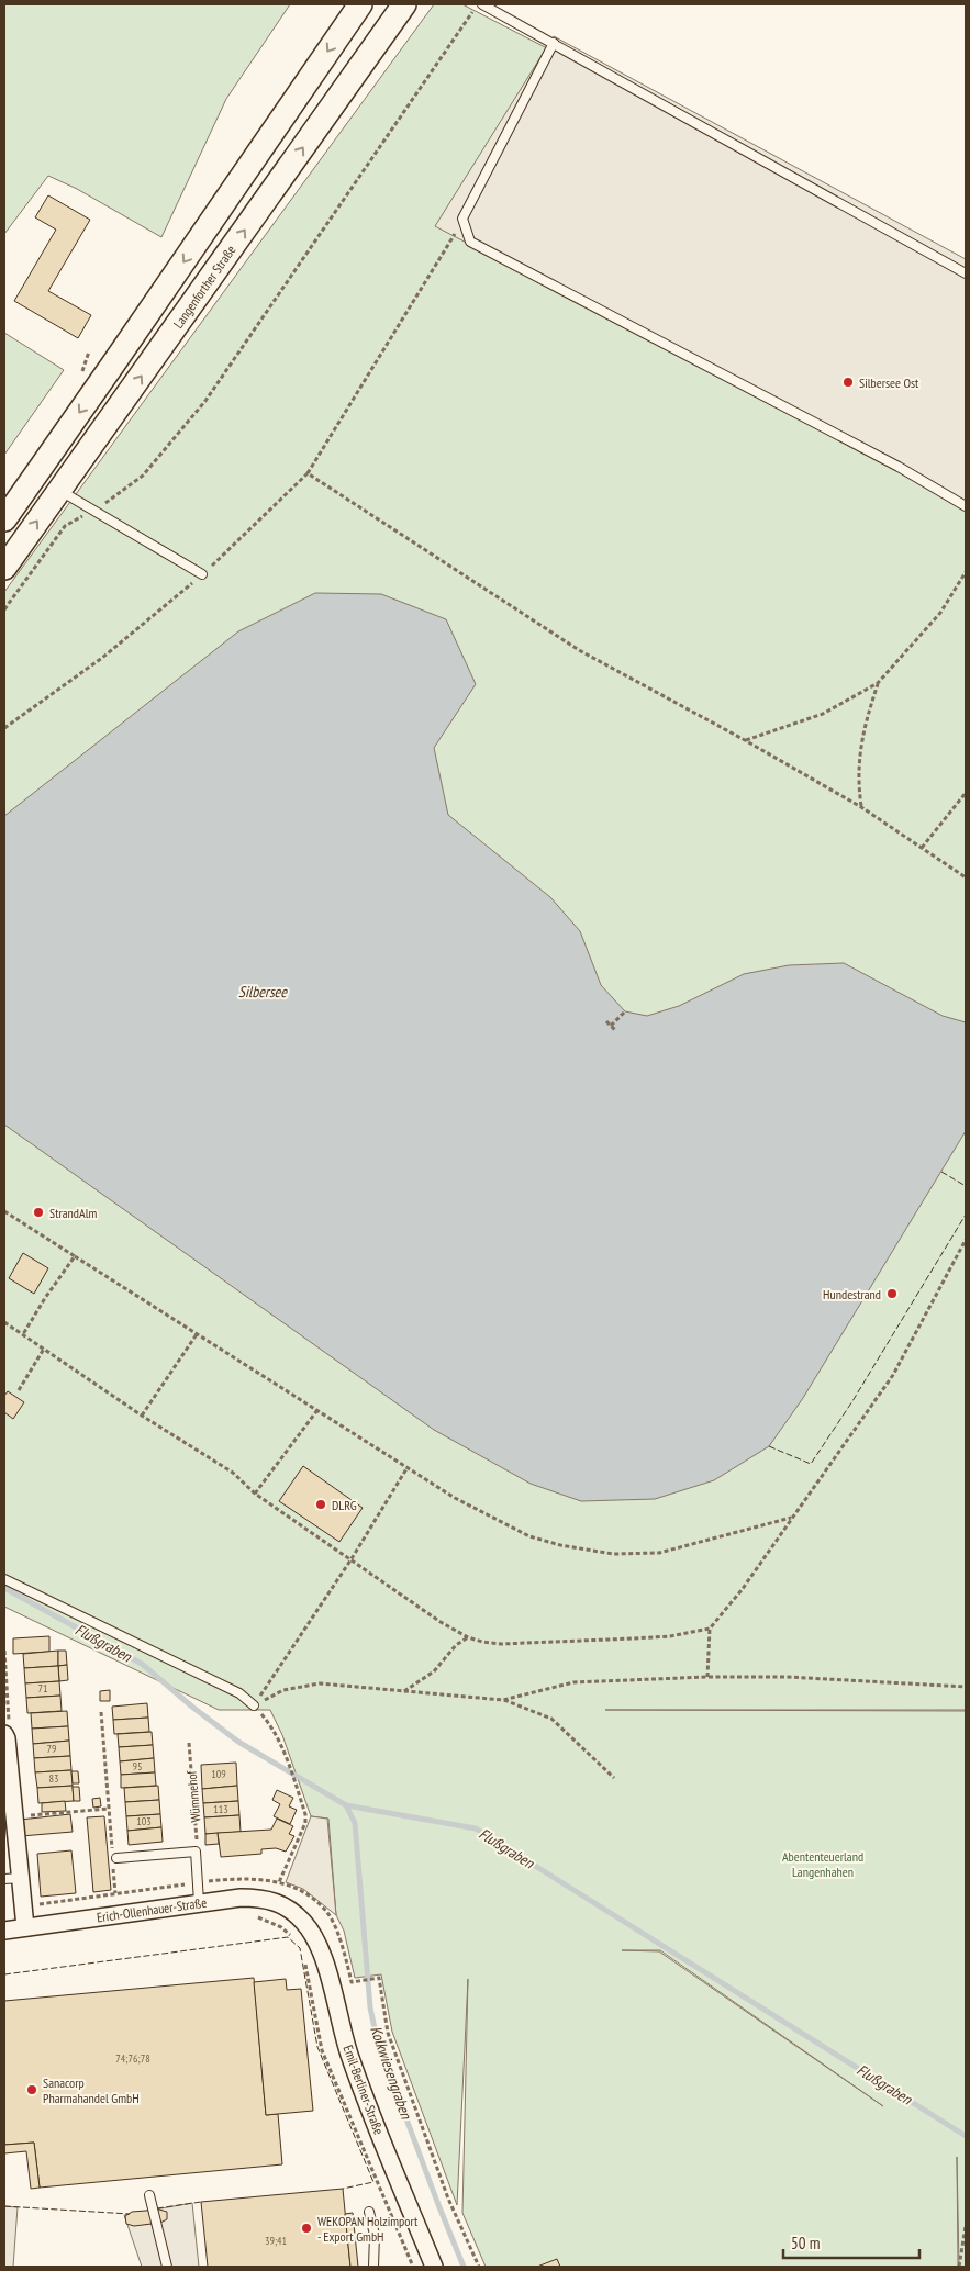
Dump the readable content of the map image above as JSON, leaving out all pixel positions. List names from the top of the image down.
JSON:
{
  "streets": {
    "main road": ["Langenforther Straße"],
    "street": ["Erich-Ollenhauer-Straße", "Emil-Berliner-Straße"],
    "path": ["Wümmehof"]
  },
  "crossings": [
    ["Erich-Ollenhauer-Straße", "Emil-Berliner-Straße"]
  ],
  "water": ["Silbersee", "Flußgraben", "Kolkwiesengraben"],
  "parks": ["Abententeuerland Langenhahen"],
  "places": [
    "Silbersee Ost",
    "StrandAlm",
    "Hundestrand",
    "DLRG",
    "Sanacorp Pharmahandel GmbH",
    "WEKOPAN Holzimport - Export GmbH"
  ],
  "house_numbers": [
    "71",
    "79",
    "95",
    "109",
    "83",
    "113",
    "103",
    "74;76;78",
    "39;41"
  ],
  "scale_bar": "50 m"
}
